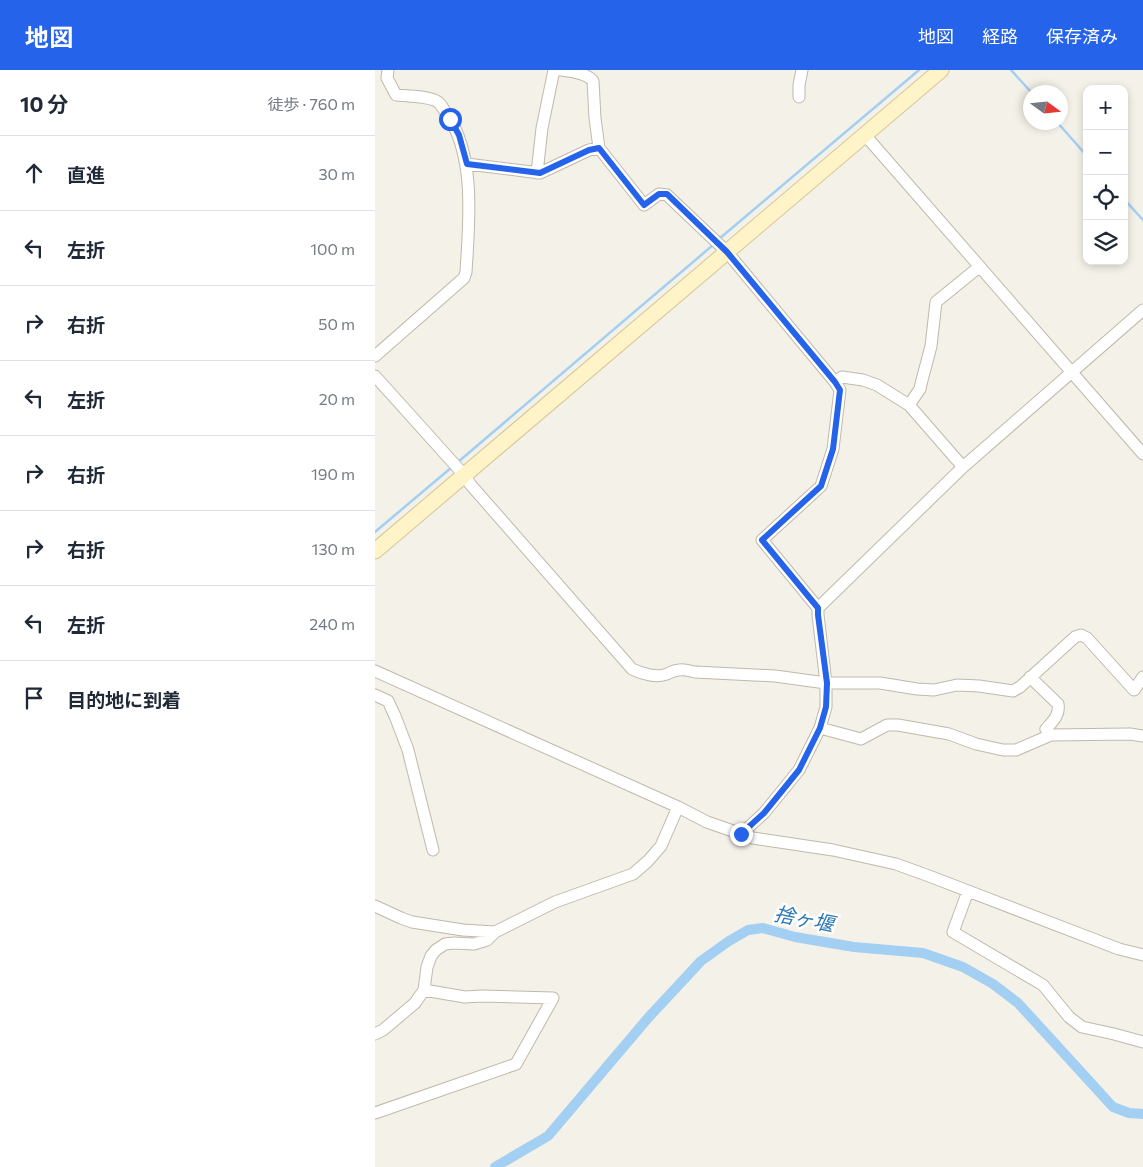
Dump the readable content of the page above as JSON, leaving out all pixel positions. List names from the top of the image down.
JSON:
{
  "water": ["捨ヶ堰"],
  "north": "right",
  "page": {
    "header": "地図",
    "nav": ["地図", "経路", "保存済み"],
    "heading": ["10 分", "徒歩 · 760 m"],
    "map_buttons": ["+", "−"],
    "list": [
      ["直進", "30 m"],
      ["左折", "100 m"],
      ["右折", "50 m"],
      ["左折", "20 m"],
      ["右折", "190 m"],
      ["右折", "130 m"],
      ["左折", "240 m"],
      "目的地に到着"
    ]
  }
}
